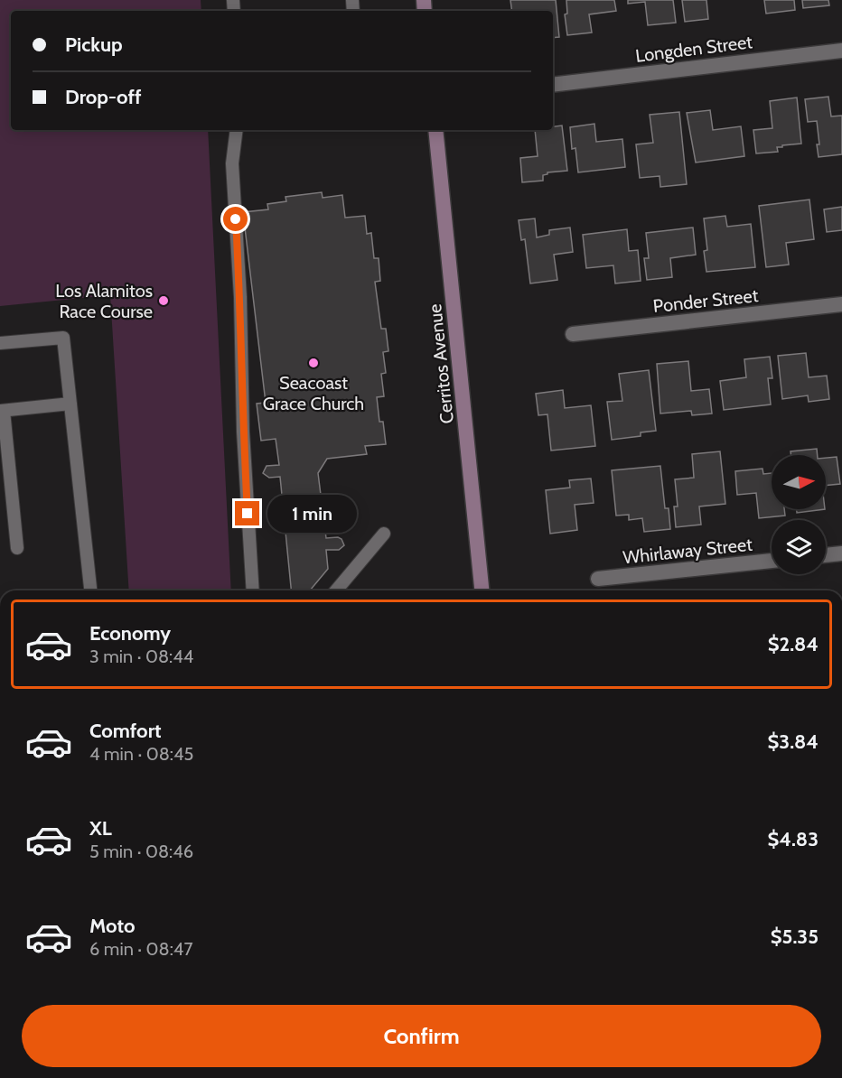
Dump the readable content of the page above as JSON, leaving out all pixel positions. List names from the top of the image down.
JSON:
{
  "streets": {
    "main road": ["Cerritos Avenue"],
    "street": ["Longden Street", "Ponder Street", "Whirlaway Street"]
  },
  "places": ["Los Alamitos Race Course", "Seacoast Grace Church"],
  "north": "right",
  "page": {
    "banner": ["Pickup", "Drop-off"],
    "bubble": "1 min",
    "list": [
      {
        "name": "Economy",
        "note": "3 min · 08:44",
        "value": "$2.84"
      },
      {
        "name": "Comfort",
        "note": "4 min · 08:45",
        "value": "$3.84"
      },
      {
        "name": "XL",
        "note": "5 min · 08:46",
        "value": "$4.83"
      },
      {
        "name": "Moto",
        "note": "6 min · 08:47",
        "value": "$5.35"
      }
    ],
    "buttons": "Confirm"
  }
}
